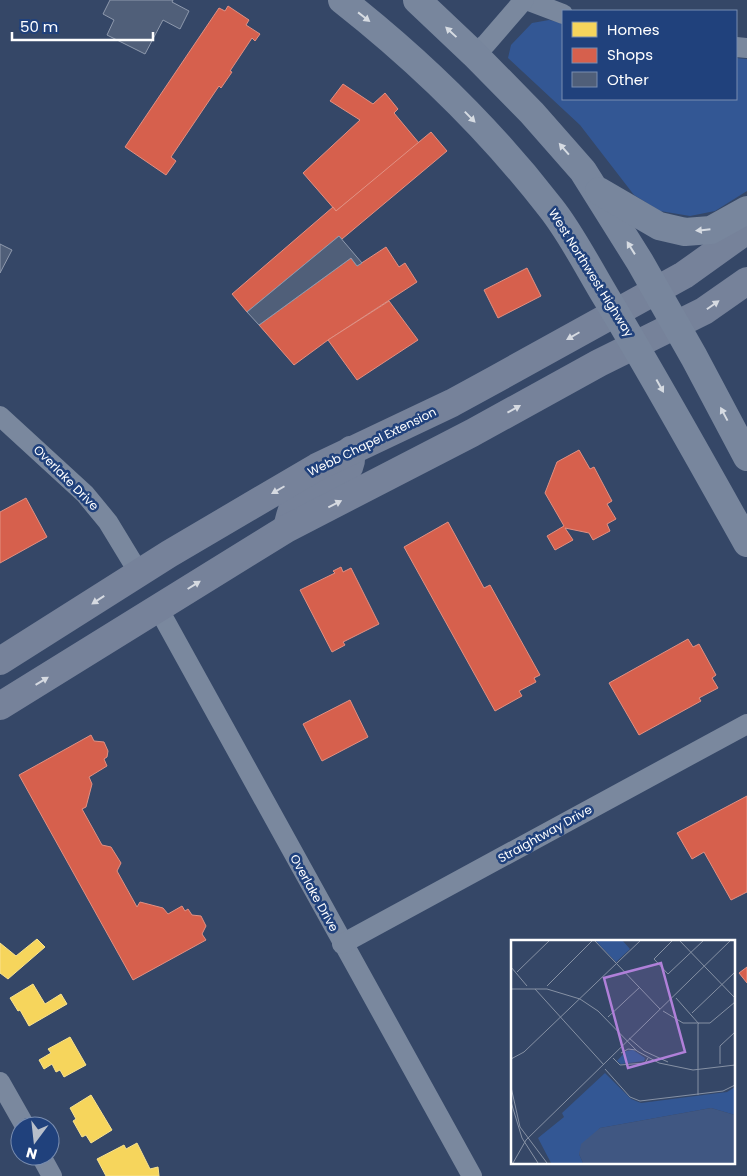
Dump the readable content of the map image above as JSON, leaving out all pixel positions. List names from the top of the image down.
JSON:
{
  "streets": {
    "main road": ["West Northwest Highway", "Webb Chapel Extension"],
    "street": ["Overlake Drive", "Straightway Drive"]
  },
  "crossings": [
    ["West Northwest Highway", "Webb Chapel Extension"],
    ["Webb Chapel Extension", "Overlake Drive"],
    ["Overlake Drive", "Straightway Drive"]
  ],
  "legend": ["Homes", "Shops", "Other"],
  "scale_bar": "50 m",
  "north": "bottom"
}
